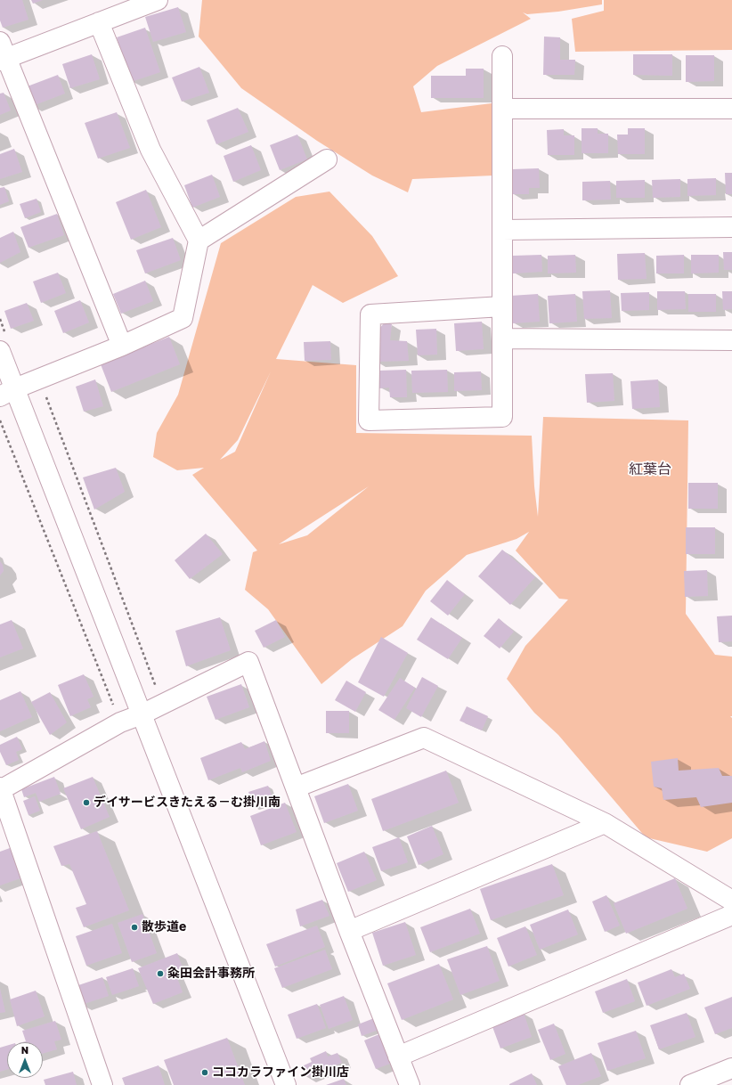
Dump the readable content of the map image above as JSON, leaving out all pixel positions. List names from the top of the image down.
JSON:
{
  "districts": ["紅葉台"],
  "places": [
    "デイサービスきたえる－む掛川南",
    "散歩道e",
    "粂田会計事務所",
    "ココカラファイン掛川店"
  ],
  "north": "top"
}
